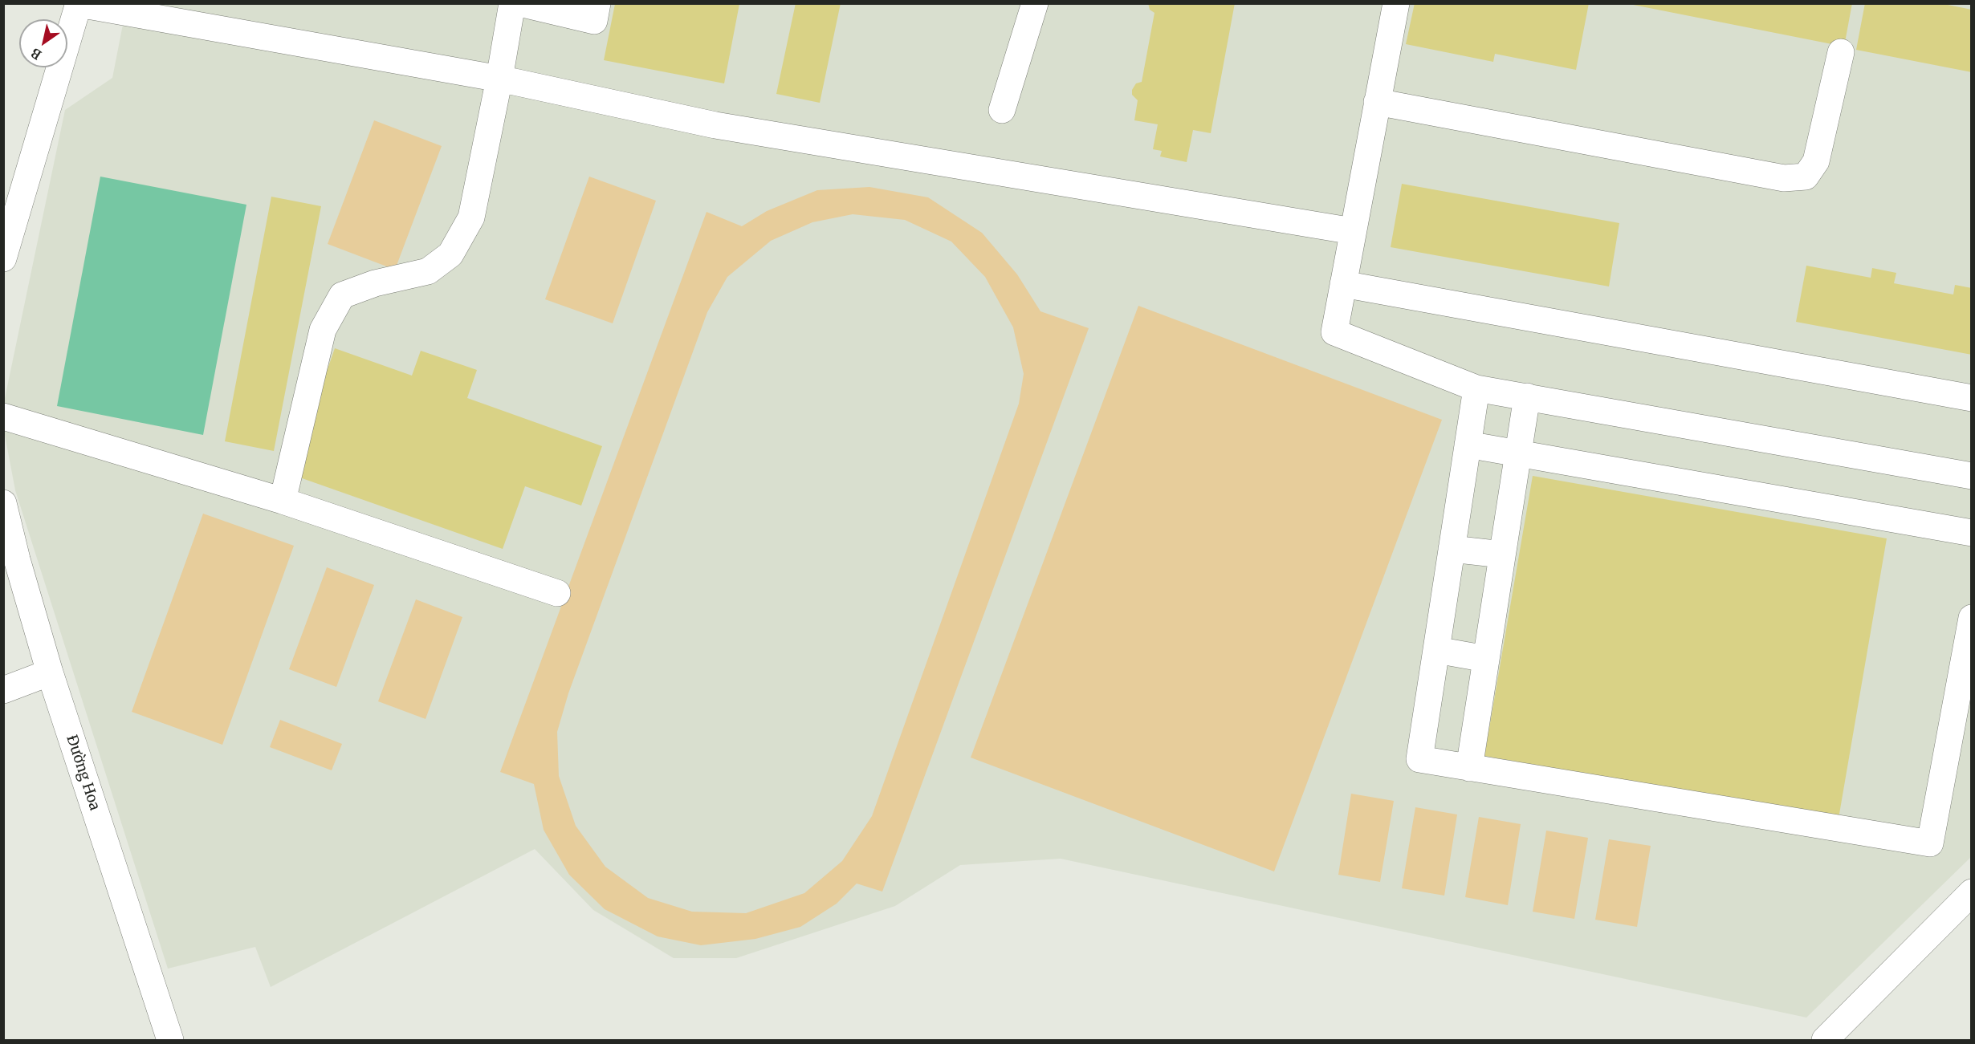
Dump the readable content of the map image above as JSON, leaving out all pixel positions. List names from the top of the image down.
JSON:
{
  "streets": {
    "street": ["Đường Hoa"]
  },
  "north": "bottom left"
}
